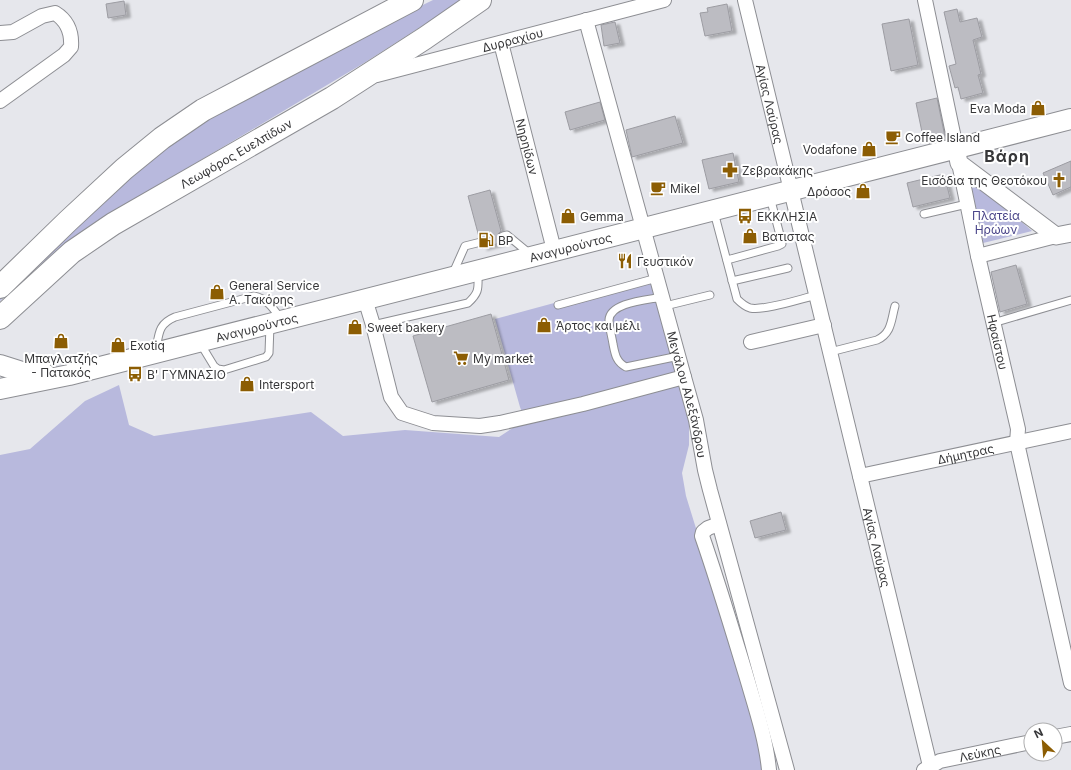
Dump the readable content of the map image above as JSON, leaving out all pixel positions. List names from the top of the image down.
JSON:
{
  "streets": {
    "main road": ["Λεωφόρος Ευελπίδων", "Αναγυρούντος"],
    "street": [
      "Δυρραχίου",
      "Αγίας Λαύρας",
      "Νηρηίδων",
      "Ηφαίστου",
      "Μεγάλου Αλεξάνδρου",
      "Δήμητρας",
      "Λεύκης"
    ]
  },
  "crossings": [
    ["Δυρραχίου", "Νηρηίδων"],
    ["Δυρραχίου", "Λεωφόρος Ευελπίδων"],
    ["Δυρραχίου", "Μεγάλου Αλεξάνδρου"],
    ["Αγίας Λαύρας", "Αναγυρούντος"],
    ["Αγίας Λαύρας", "Δήμητρας"],
    ["Αγίας Λαύρας", "Λεύκης"],
    ["Νηρηίδων", "Αναγυρούντος"],
    ["Αναγυρούντος", "Ηφαίστου"],
    ["Αναγυρούντος", "Μεγάλου Αλεξάνδρου"],
    ["Ηφαίστου", "Δήμητρας"]
  ],
  "districts": ["Βάρη"],
  "parks": ["Πλατεία Ηρώων"],
  "places": {
    "shop": [
      "Eva Moda",
      "Vodafone",
      "Δρόσος",
      "Gemma",
      "Βατιστας",
      "General Service Α. Τακόρης",
      "Άρτος και μέλι",
      "Sweet bakery",
      "Μπαγλατζής - Πατακός",
      "Exotiq",
      "Intersport"
    ],
    "cafe": ["Coffee Island", "Mikel"],
    "pharmacy": ["Ζεβρακάκης"],
    "church": ["Εισόδια της Θεοτόκου"],
    "bus stop": ["ΕΚΚΛΗΣΙΑ", "Β' ΓΥΜΝΑΣΙΟ"],
    "fuel station": ["BP"],
    "restaurant": ["Γευστικόν"],
    "supermarket": ["My market"]
  },
  "north": "top left"
}
